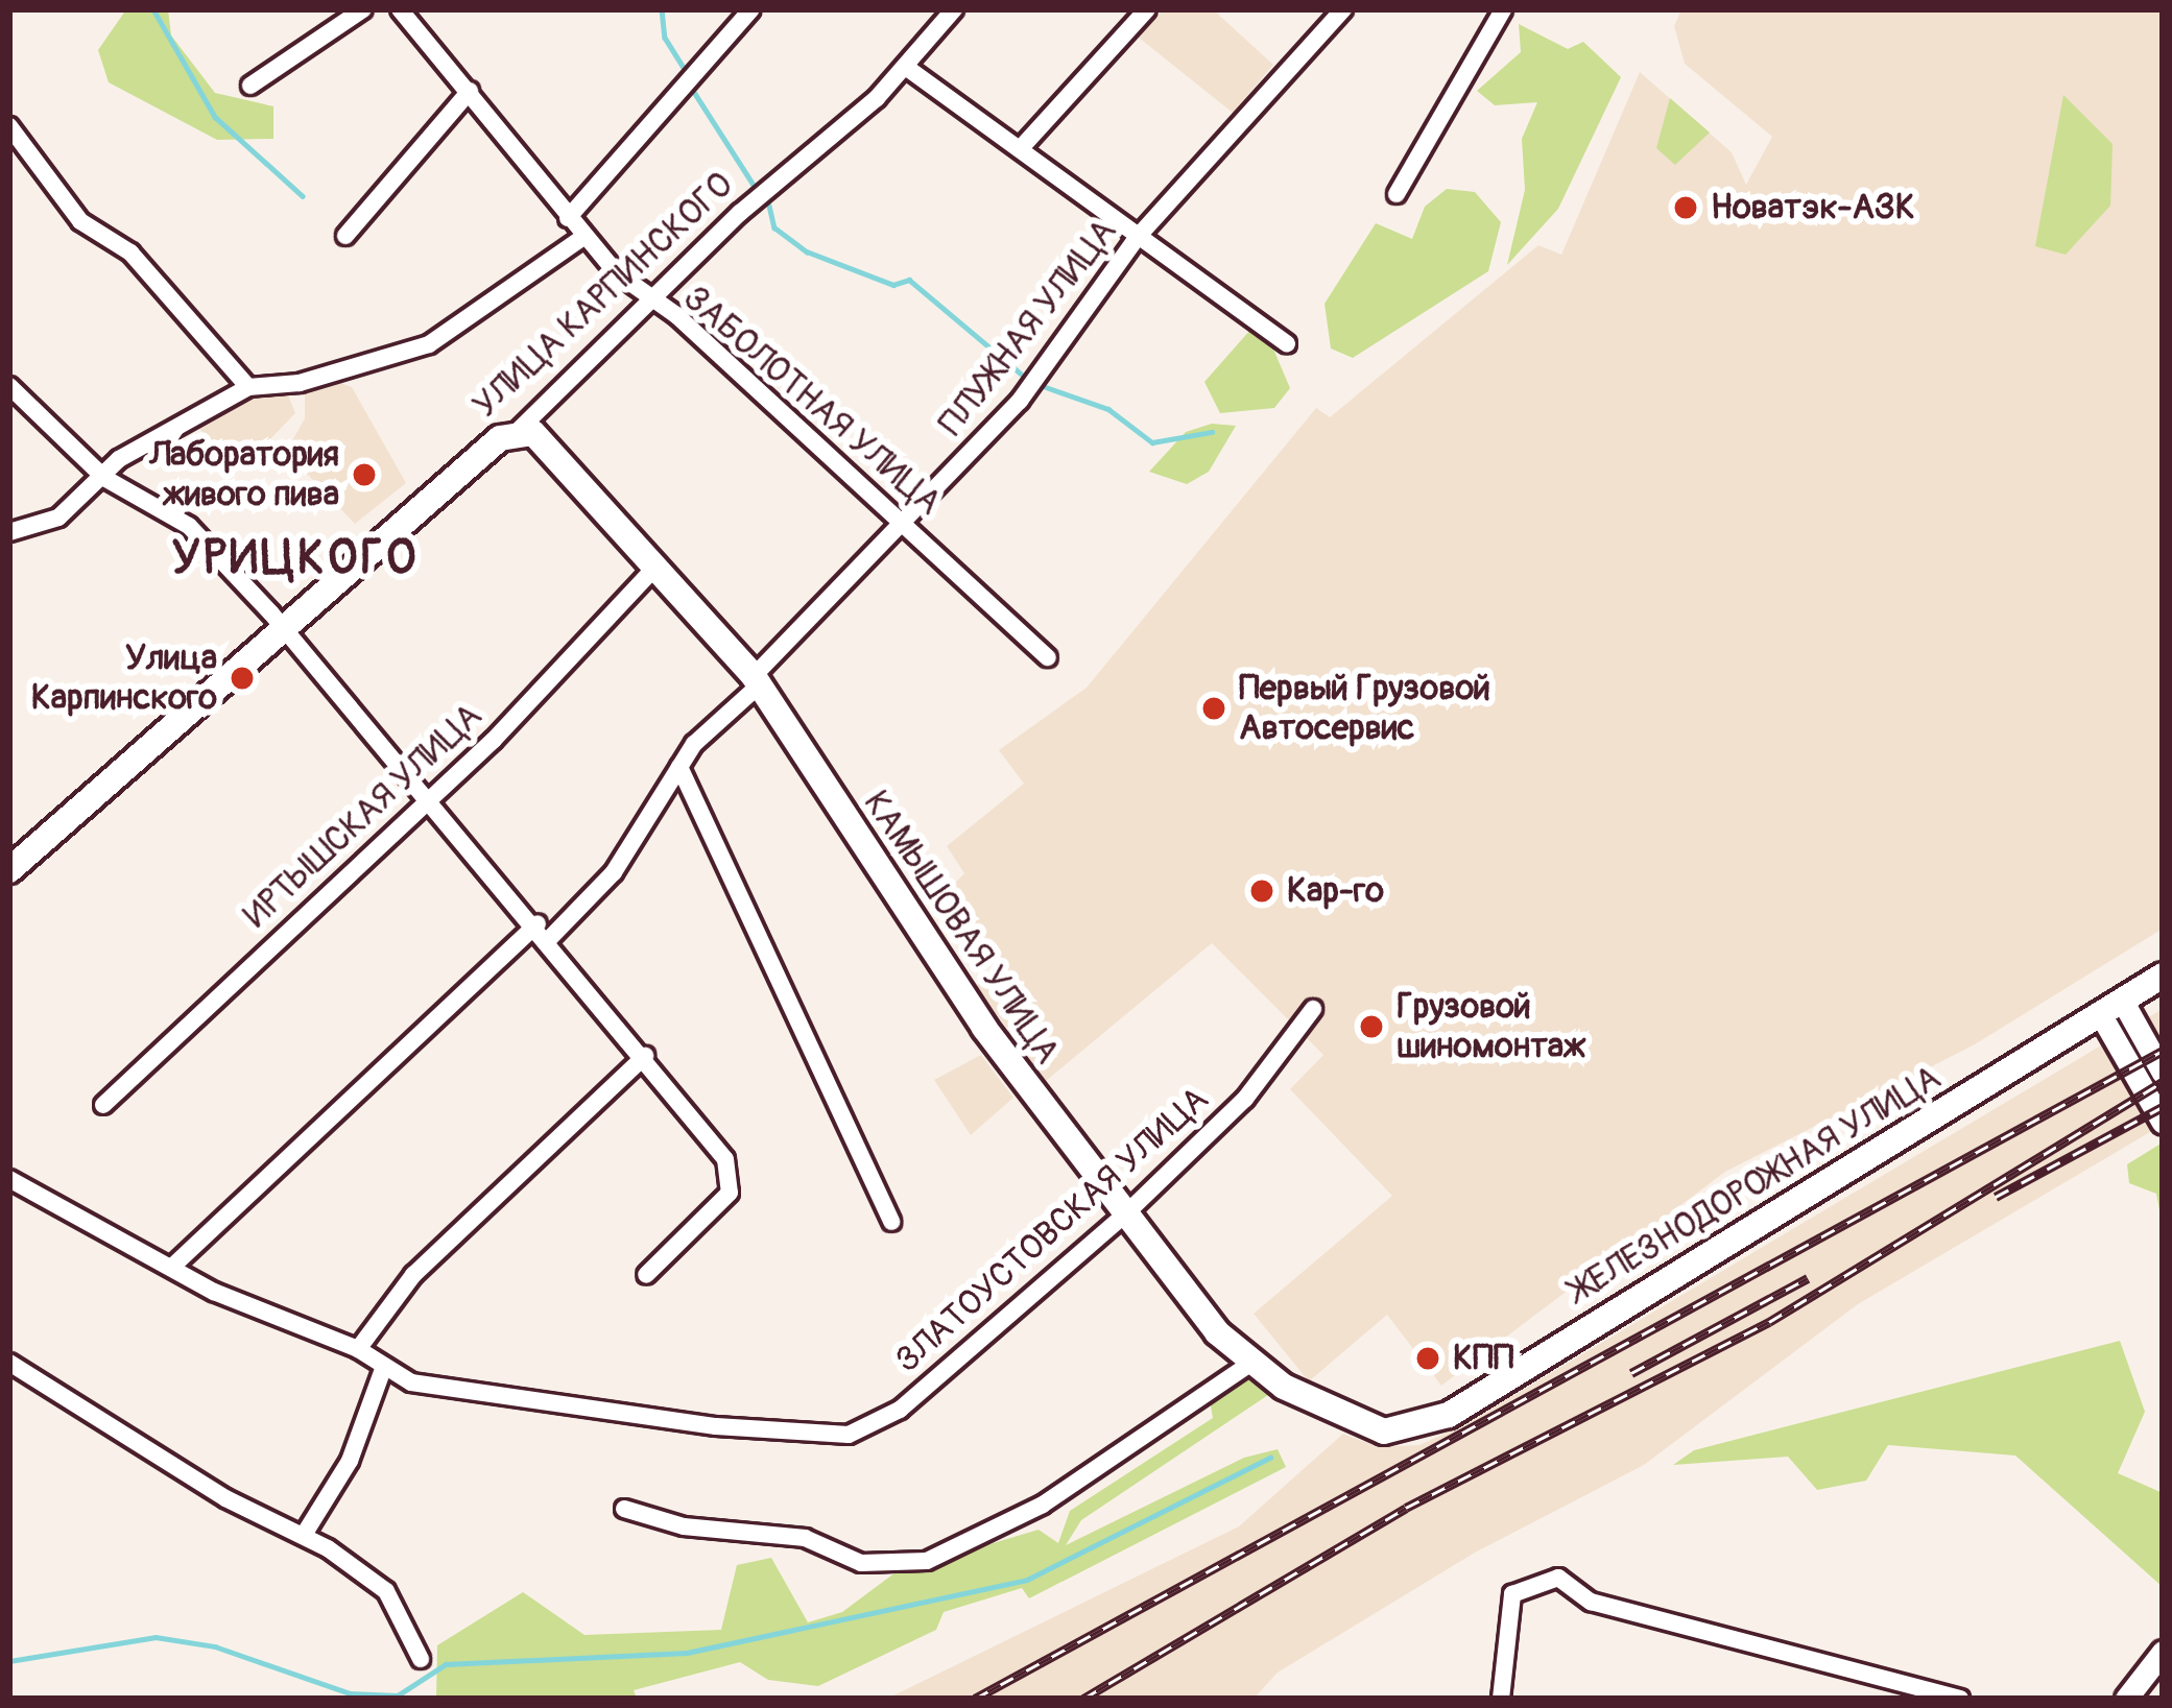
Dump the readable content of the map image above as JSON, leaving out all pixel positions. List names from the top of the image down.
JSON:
{
  "streets": {
    "main road": ["УЛИЦА КАРПИНСКОГО", "КАМЫШОВАЯ УЛИЦА", "ЖЕЛЕЗНОДОРОЖНАЯ УЛИЦА"],
    "street": [
      "ПЛУЖНАЯ УЛИЦА",
      "ЗАБОЛОТНАЯ УЛИЦА",
      "ИРТЫШСКАЯ УЛИЦА",
      "ЗЛАТОУСТОВСКАЯ УЛИЦА"
    ]
  },
  "crossings": [
    ["УЛИЦА КАРПИНСКОГО", "ЗАБОЛОТНАЯ УЛИЦА"],
    ["УЛИЦА КАРПИНСКОГО", "КАМЫШОВАЯ УЛИЦА"],
    ["ПЛУЖНАЯ УЛИЦА", "ЗАБОЛОТНАЯ УЛИЦА"],
    ["ПЛУЖНАЯ УЛИЦА", "КАМЫШОВАЯ УЛИЦА"],
    ["ПЛУЖНАЯ УЛИЦА", "ЗЛАТОУСТОВСКАЯ УЛИЦА"],
    ["ИРТЫШСКАЯ УЛИЦА", "КАМЫШОВАЯ УЛИЦА"],
    ["КАМЫШОВАЯ УЛИЦА", "ЖЕЛЕЗНОДОРОЖНАЯ УЛИЦА"],
    ["КАМЫШОВАЯ УЛИЦА", "ЗЛАТОУСТОВСКАЯ УЛИЦА"]
  ],
  "districts": ["УРИЦКОГО"],
  "places": [
    "Новатэк-АЗК",
    "Лаборатория живого пива",
    "Улица Карпинского",
    "Первый Грузовой Автосервис",
    "Кар-го",
    "Грузовой шиномонтаж",
    "КПП"
  ]
}
